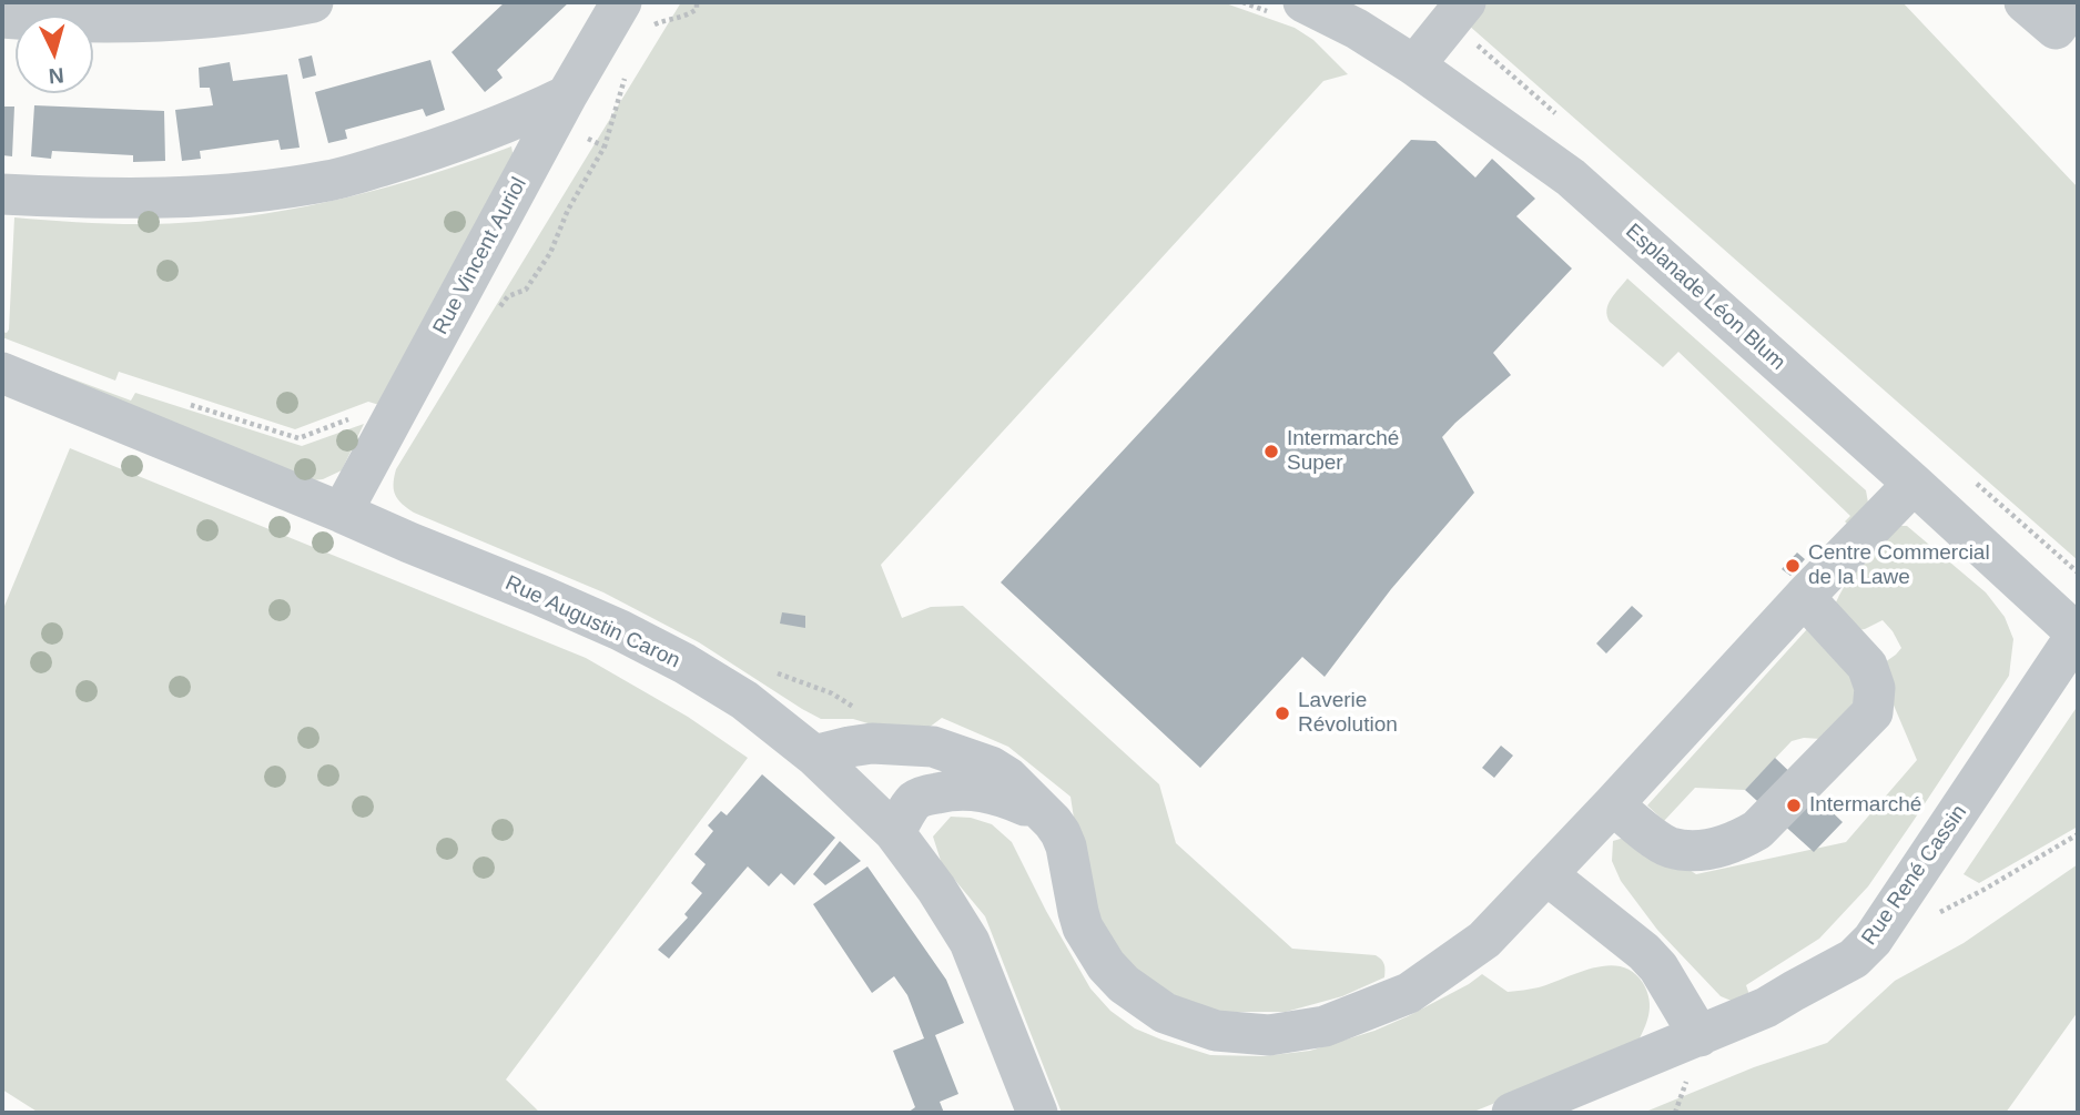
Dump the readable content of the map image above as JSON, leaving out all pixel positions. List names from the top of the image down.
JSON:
{
  "streets": {
    "street": [
      "Rue Vincent Auriol",
      "Esplanade Léon Blum",
      "Rue Augustin Caron",
      "Rue René Cassin"
    ]
  },
  "crossings": [
    ["Rue Vincent Auriol", "Rue Augustin Caron"],
    ["Esplanade Léon Blum", "Rue René Cassin"]
  ],
  "places": [
    "Intermarché Super",
    "Centre Commercial de la Lawe",
    "Laverie Révolution",
    "Intermarché"
  ],
  "north": "bottom"
}
